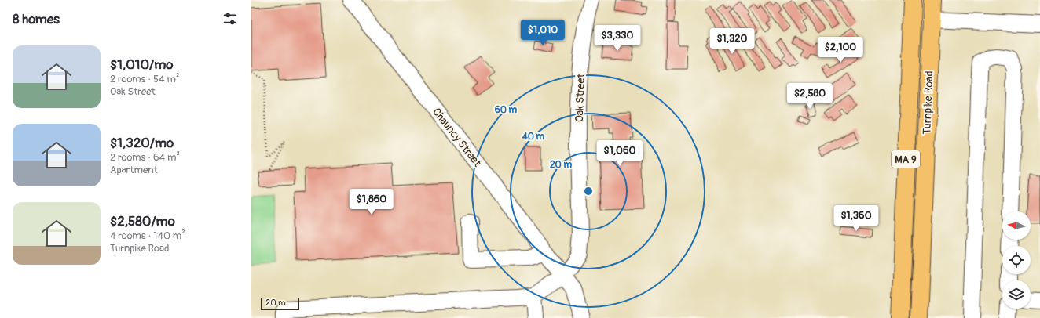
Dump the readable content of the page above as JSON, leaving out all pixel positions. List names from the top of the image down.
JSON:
{
  "streets": {
    "highway": ["Turnpike Road", "MA 9"],
    "street": ["Oak Street", "Chauncy Street"]
  },
  "crossings": [
    ["Oak Street", "Chauncy Street"]
  ],
  "scale_bar": "20 m",
  "north": "left",
  "page": {
    "heading": "8 homes",
    "price": [
      "$1,010",
      "$3,330",
      "$1,320",
      "$2,100",
      "$2,580",
      "$1,060",
      "$1,860",
      "$1,360"
    ],
    "list": [
      {
        "name": "$1,010/mo",
        "note": "2 rooms · 54 m² · Oak Street"
      },
      {
        "name": "$1,320/mo",
        "note": "2 rooms · 64 m² · Apartment"
      },
      {
        "name": "$2,580/mo",
        "note": "4 rooms · 140 m² · Turnpike Road"
      }
    ],
    "scale": "20 m"
  },
  "rings": ["60 m", "40 m", "20 m"]
}
